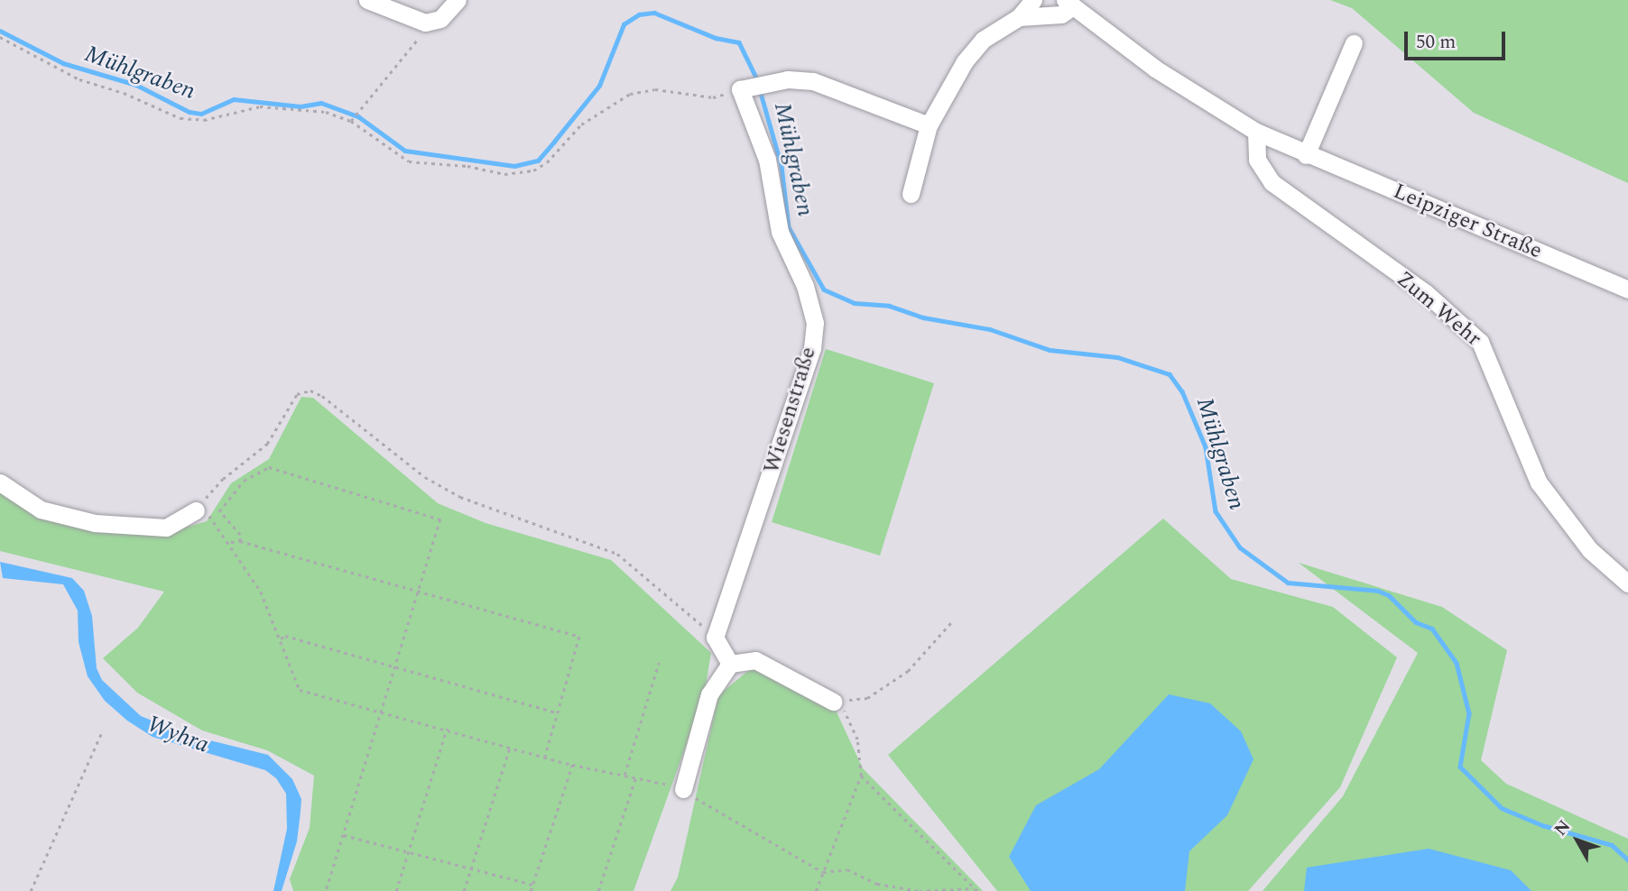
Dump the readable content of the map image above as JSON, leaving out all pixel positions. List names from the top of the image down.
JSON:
{
  "streets": {
    "street": ["Leipziger Straße", "Zum Wehr", "Wiesenstraße"]
  },
  "crossings": [
    ["Leipziger Straße", "Zum Wehr"]
  ],
  "water": ["Mühlgraben", "Wyhra"],
  "scale_bar": "50 m",
  "north": "top left"
}
